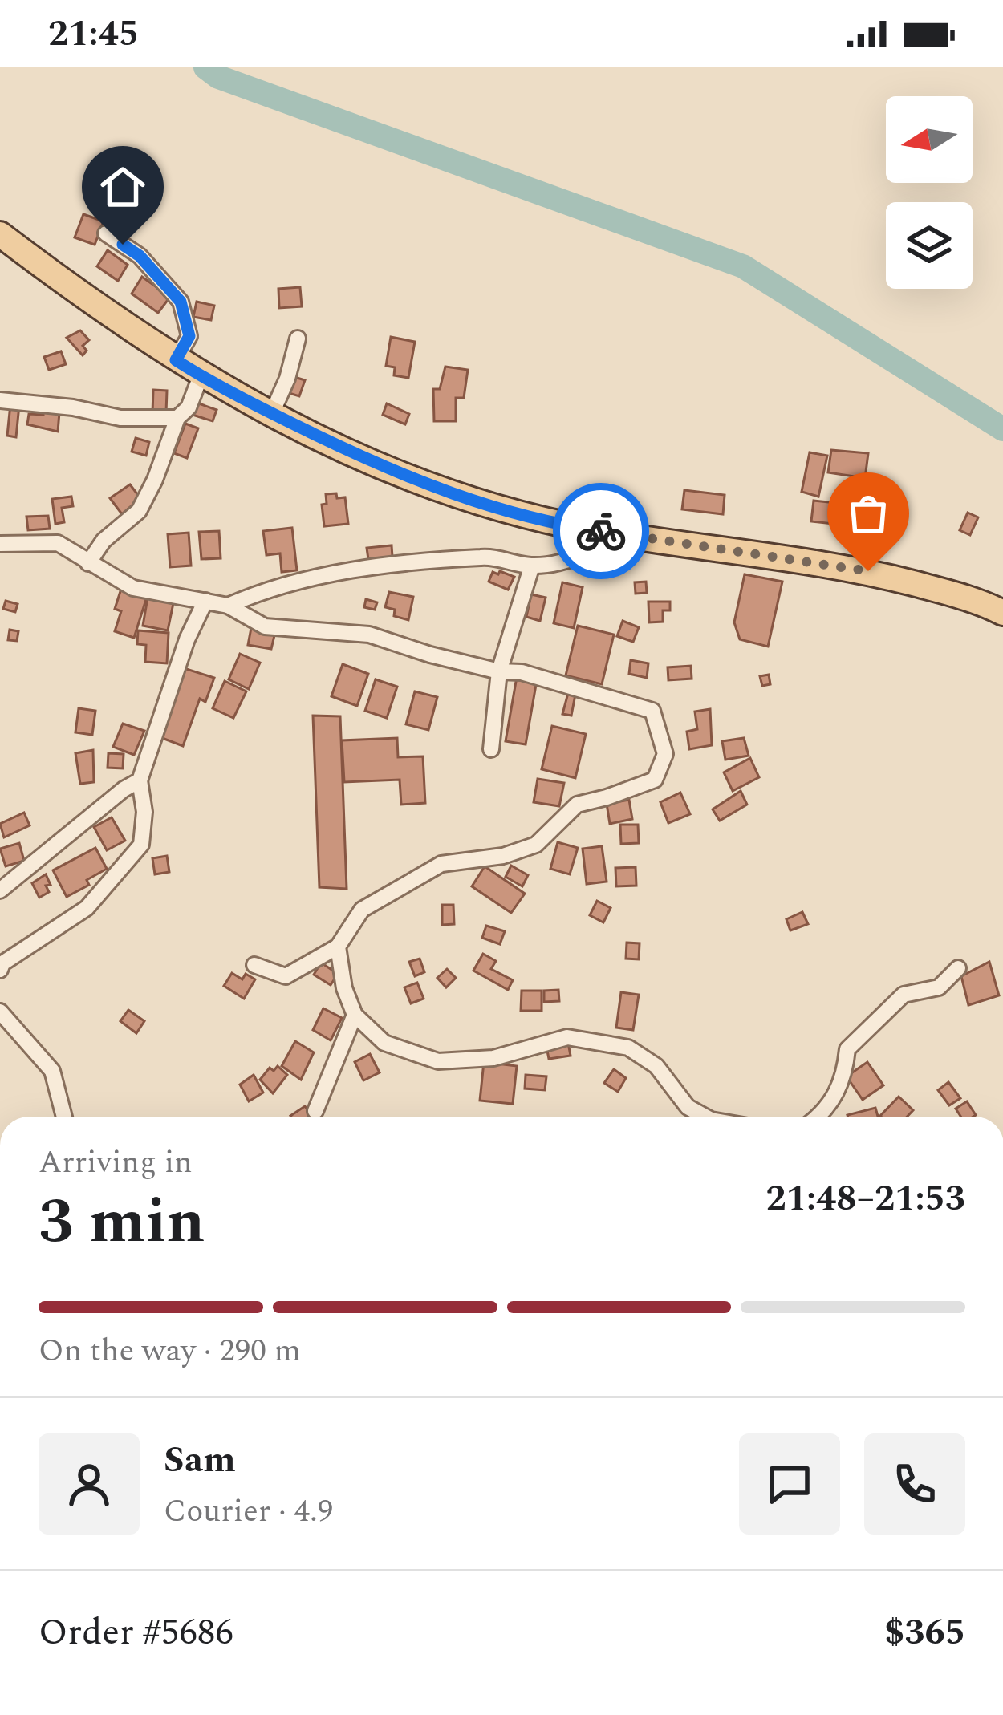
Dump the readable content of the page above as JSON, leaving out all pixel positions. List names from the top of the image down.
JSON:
{
  "north": "left",
  "page": {
    "status": "21:45",
    "heading": ["3 min", "Arriving in", "21:48–21:53"],
    "panel": [
      "Sam",
      "Courier · 4.9",
      "Order #5686",
      "$365"
    ],
    "bar": "On the way · 290 m"
  }
}
